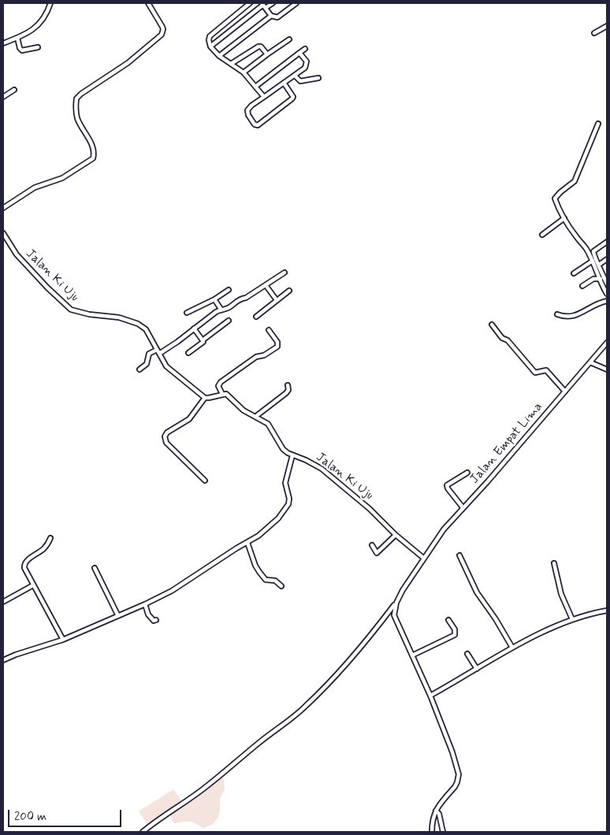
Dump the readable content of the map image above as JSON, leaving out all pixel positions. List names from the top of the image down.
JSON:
{
  "streets": {
    "street": ["Jalan Ki Uju", "Jalan Empat Lima"]
  },
  "crossings": [
    ["Jalan Ki Uju", "Jalan Empat Lima"]
  ],
  "scale_bar": "200 m"
}
